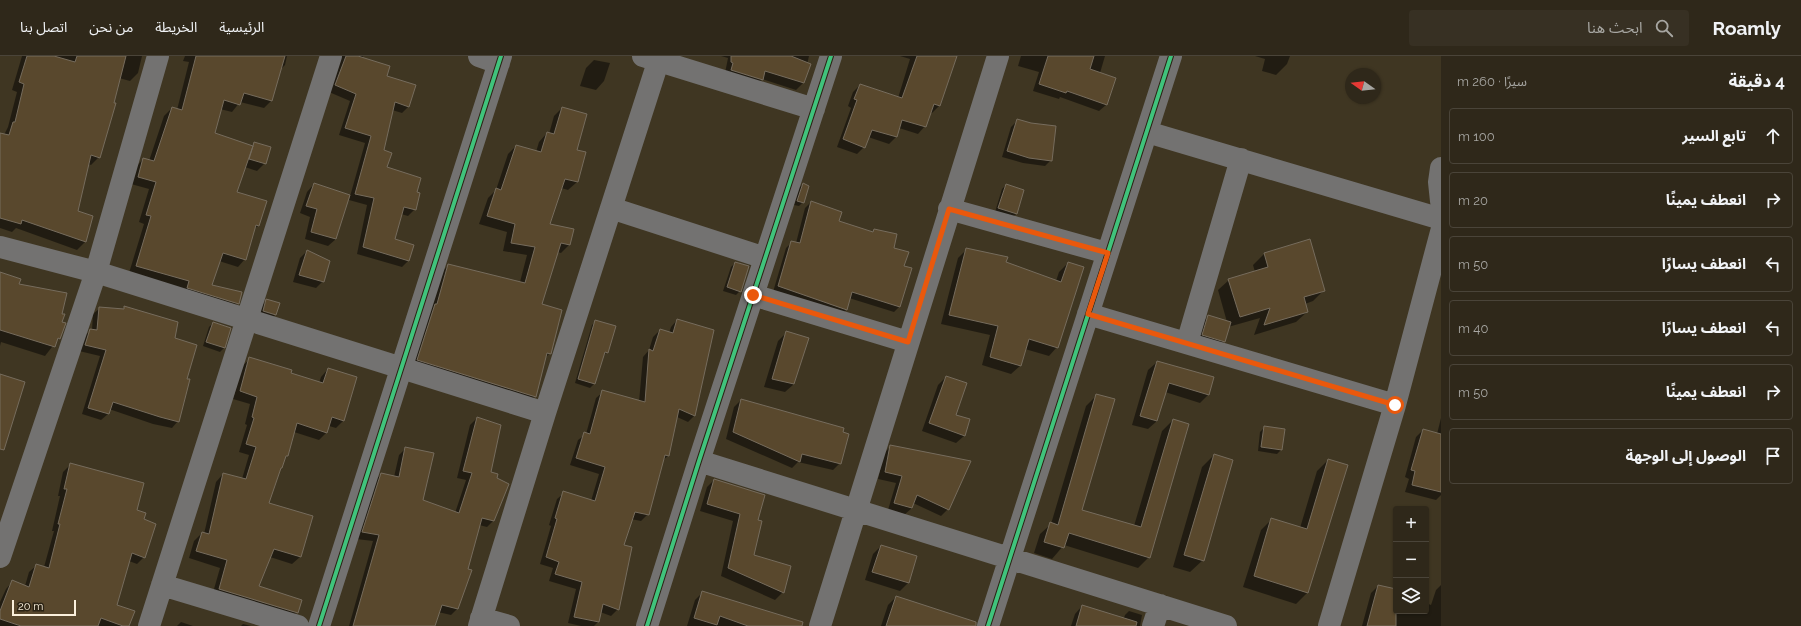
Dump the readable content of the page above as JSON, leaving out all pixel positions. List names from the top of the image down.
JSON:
{
  "scale_bar": "20 m",
  "north": "left",
  "page": {
    "header": "Roamly",
    "search": "ابحث هنا",
    "nav": [
      "الرئيسية",
      "الخريطة",
      "من نحن",
      "اتصل بنا"
    ],
    "heading": ["4 دقيقة", "سيرًا · 260 m"],
    "list": [
      ["تابع السير", "100 m"],
      ["انعطف يمينًا", "20 m"],
      ["انعطف يسارًا", "50 m"],
      ["انعطف يسارًا", "40 m"],
      ["انعطف يمينًا", "50 m"],
      "الوصول إلى الوجهة"
    ],
    "map_buttons": ["+", "−"],
    "scale": "20 m"
  }
}
